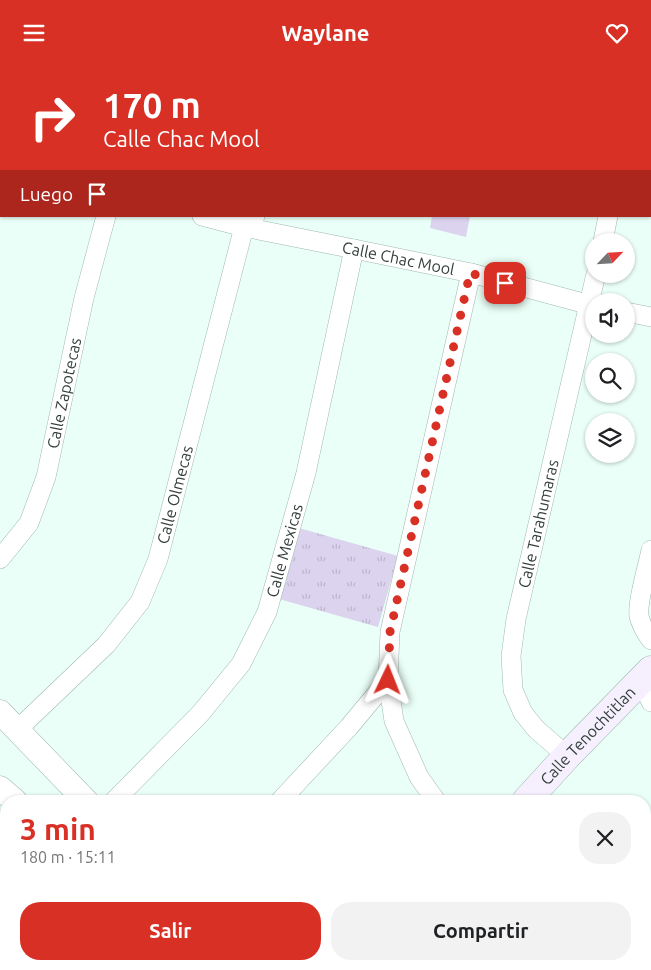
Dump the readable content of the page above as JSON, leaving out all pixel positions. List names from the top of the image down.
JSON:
{
  "streets": {
    "main road": ["Calle Tenochtitlan"],
    "street": [
      "Calle Chac Mool",
      "Calle Zapotecas",
      "Calle Olmecas",
      "Calle Tarahumaras",
      "Calle Mexicas"
    ]
  },
  "crossings": [
    ["Calle Chac Mool", "Calle Olmecas"],
    ["Calle Chac Mool", "Calle Mexicas"],
    ["Calle Tarahumaras", "Calle Tenochtitlan"]
  ],
  "north": "top right",
  "page": {
    "header": "Waylane",
    "turn": ["170 m", "Calle Chac Mool"],
    "then": "Luego",
    "heading": ["3 min", "180 m · 15:11"],
    "buttons": ["Salir", "Compartir"]
  }
}
